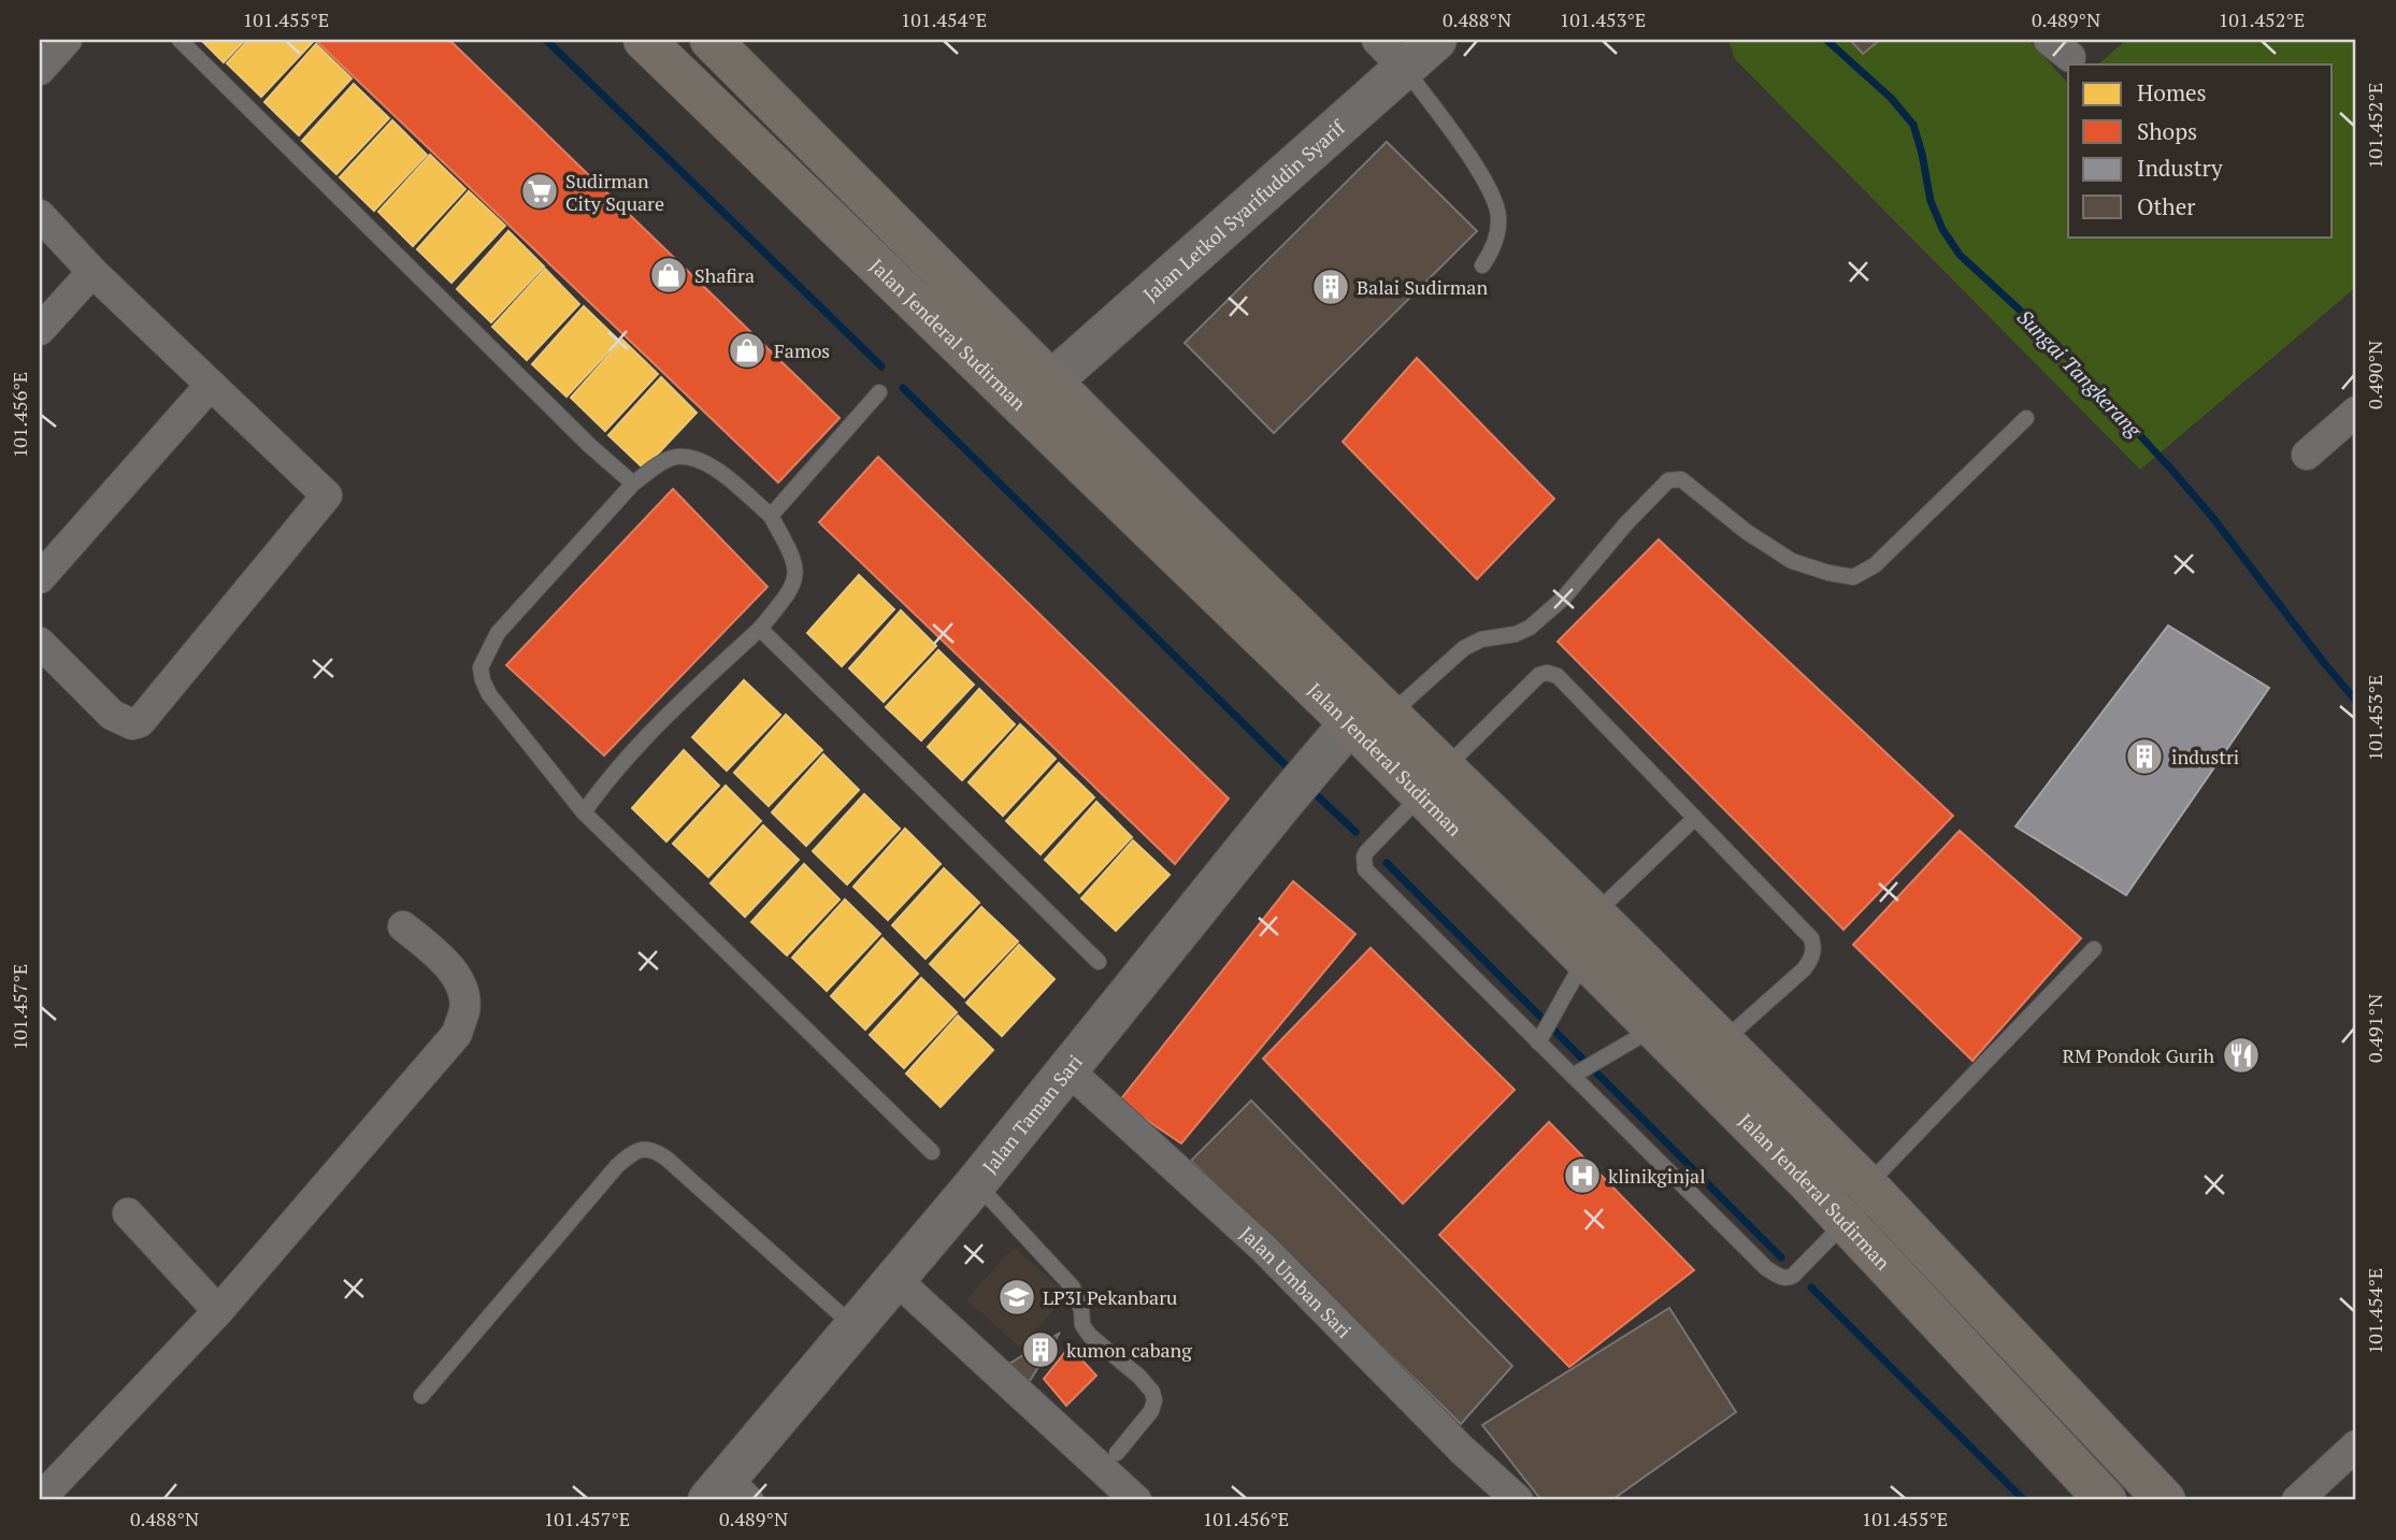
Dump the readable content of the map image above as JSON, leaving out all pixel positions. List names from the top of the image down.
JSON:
{
  "streets": {
    "main road": ["Jalan Jenderal Sudirman"],
    "street": ["Jalan Letkol Syarifuddin Syarif", "Jalan Taman Sari", "Jalan Umban Sari"]
  },
  "crossings": [
    ["Jalan Letkol Syarifuddin Syarif", "Jalan Jenderal Sudirman"],
    ["Jalan Jenderal Sudirman", "Jalan Taman Sari"],
    ["Jalan Taman Sari", "Jalan Umban Sari"]
  ],
  "water": ["Sungai Tangkerang"],
  "places": {
    "supermarket": ["Sudirman City Square"],
    "shop": ["Shafira", "Famos"],
    "building": ["Balai Sudirman", "industri", "kumon cabang"],
    "restaurant": ["RM Pondok Gurih"],
    "hospital": ["klinikginjal"],
    "school or university": ["LP3I Pekanbaru"]
  },
  "legend": [
    "Homes",
    "Shops",
    "Industry",
    "Other"
  ],
  "coordinates": [
    "101.455°E",
    "101.454°E",
    "0.488°N",
    "101.453°E",
    "0.489°N",
    "101.452°E",
    "0.490°N",
    "101.456°E",
    "101.457°E",
    "0.491°N"
  ]
}
